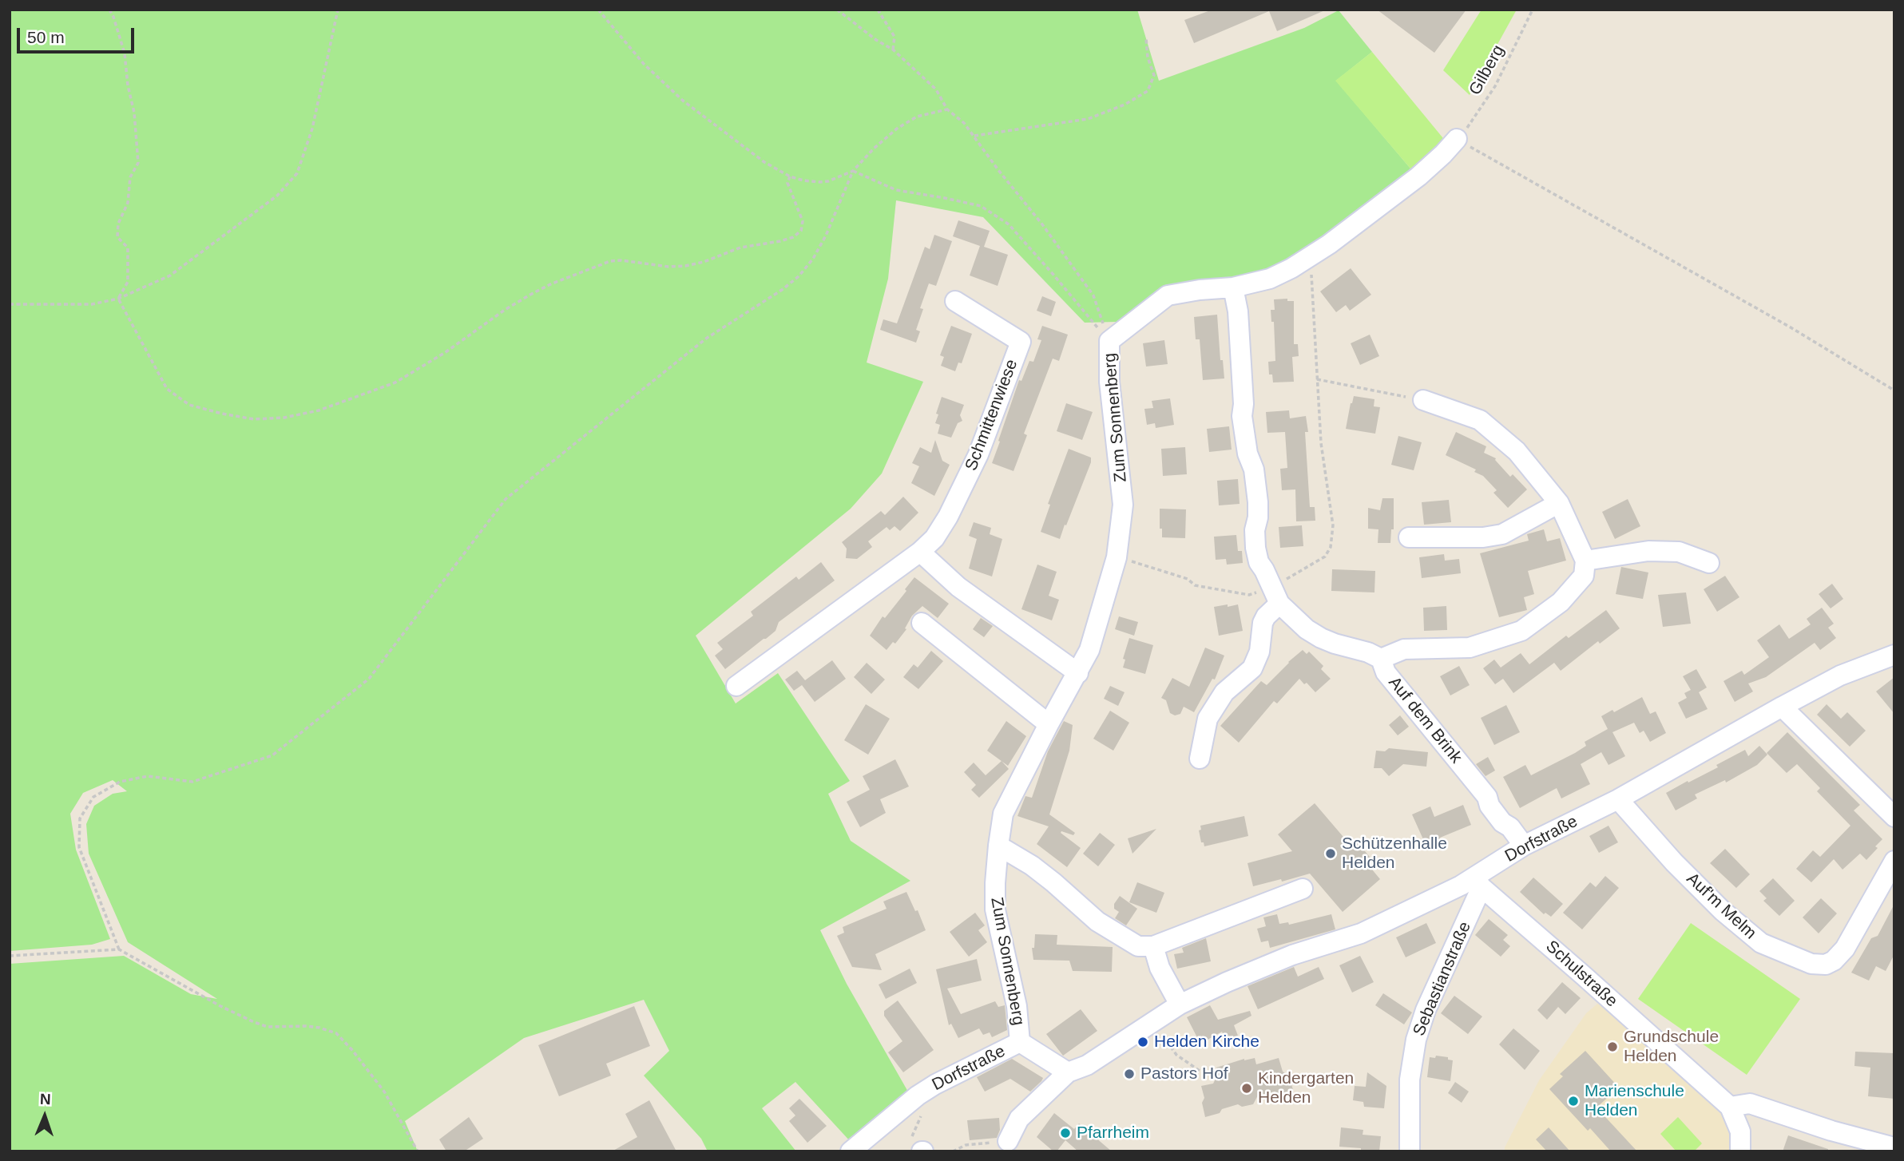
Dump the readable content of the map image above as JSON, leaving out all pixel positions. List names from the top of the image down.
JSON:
{
  "streets": {
    "street": [
      "Schmittenwiese",
      "Zum Sonnenberg",
      "Auf dem Brink",
      "Dorfstraße",
      "Auf'm Melm",
      "Schulstraße",
      "Sebastianstraße"
    ],
    "path": ["Gilberg"]
  },
  "crossings": [
    ["Gilberg", "Zum Sonnenberg"],
    ["Zum Sonnenberg", "Auf dem Brink"],
    ["Zum Sonnenberg", "Dorfstraße"],
    ["Auf dem Brink", "Dorfstraße"],
    ["Dorfstraße", "Auf'm Melm"],
    ["Dorfstraße", "Schulstraße"],
    ["Dorfstraße", "Sebastianstraße"],
    ["Schulstraße", "Sebastianstraße"]
  ],
  "places": [
    "Schützenhalle Helden",
    "Helden Kirche",
    "Grundschule Helden",
    "Pastors Hof",
    "Kindergarten Helden",
    "Marienschule Helden",
    "Pfarrheim"
  ],
  "scale_bar": "50 m",
  "north": "top"
}
